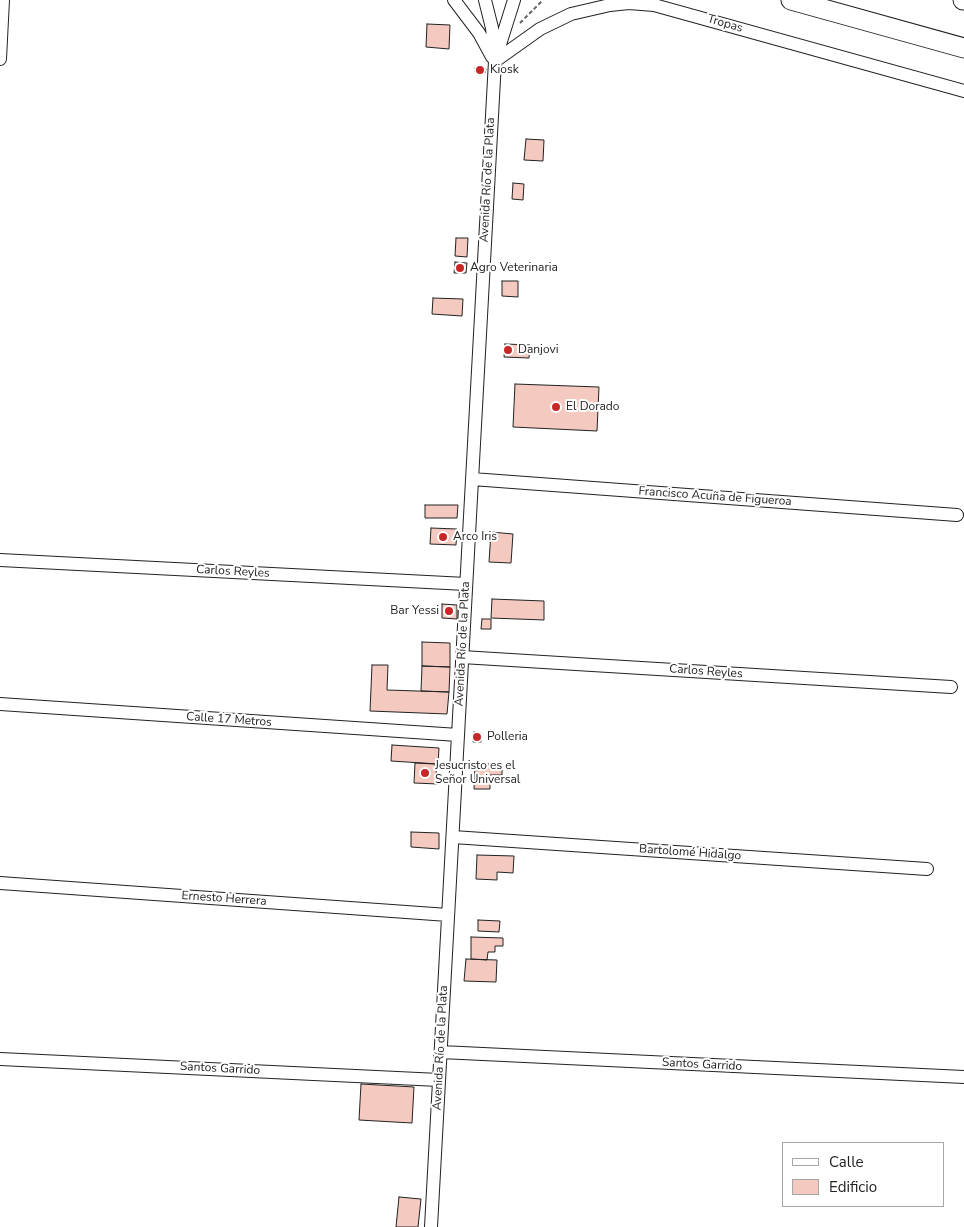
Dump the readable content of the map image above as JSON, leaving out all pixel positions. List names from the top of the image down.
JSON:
{
  "streets": {
    "street": [
      "Tropas",
      "Avenida Río de la Plata",
      "Francisco Acuña de Figueroa",
      "Carlos Reyles",
      "Calle 17 Metros",
      "Bartolomé Hidalgo",
      "Ernesto Herrera",
      "Santos Garrido"
    ]
  },
  "crossings": [
    ["Tropas", "Avenida Río de la Plata"],
    ["Avenida Río de la Plata", "Francisco Acuña de Figueroa"],
    ["Avenida Río de la Plata", "Carlos Reyles"],
    ["Avenida Río de la Plata", "Calle 17 Metros"],
    ["Avenida Río de la Plata", "Bartolomé Hidalgo"],
    ["Avenida Río de la Plata", "Ernesto Herrera"],
    ["Avenida Río de la Plata", "Santos Garrido"]
  ],
  "places": [
    "Kiosk",
    "Agro Veterinaria",
    "Danjovi",
    "El Dorado",
    "Arco Iris",
    "Bar Yessi",
    "Polleria",
    "Jesucristo es el Señor Universal"
  ],
  "legend": ["Calle", "Edificio"]
}
